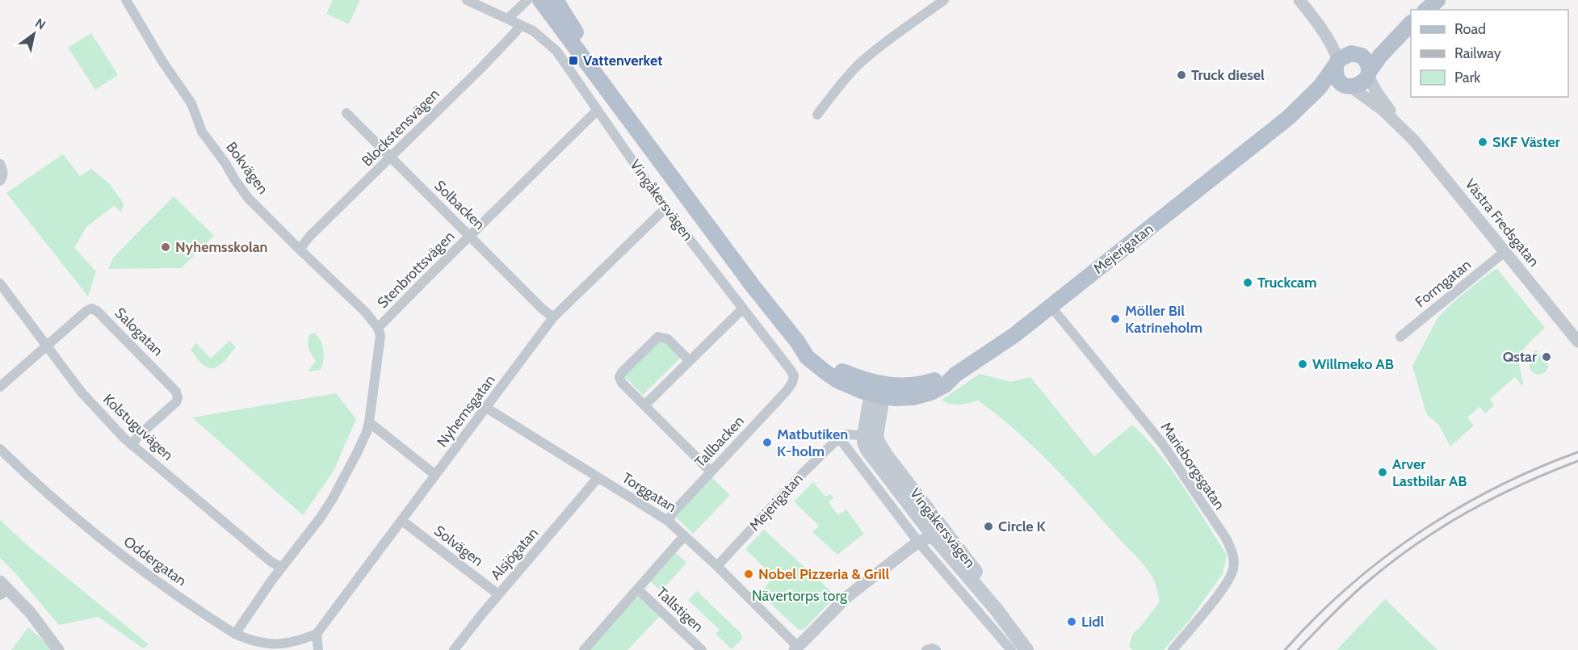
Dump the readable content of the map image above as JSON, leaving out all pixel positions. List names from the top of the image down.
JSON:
{
  "streets": {
    "main road": ["Vingåkersvägen", "Mejerigatan"],
    "street": [
      "Blockstensvägen",
      "Bokvägen",
      "Solbacken",
      "Västra Fredsgatan",
      "Stenbrottsvägen",
      "Formgatan",
      "Salogatan",
      "Nyhemsgatan",
      "Kolstuguvägen",
      "Tallbacken",
      "Marieborgsgatan",
      "Torggatan",
      "Solvägen",
      "Alsjögatan",
      "Oddergatan",
      "Tallstigen"
    ]
  },
  "crossings": [
    ["Blockstensvägen", "Bokvägen"],
    ["Blockstensvägen", "Vingåkersvägen"],
    ["Blockstensvägen", "Solbacken"],
    ["Bokvägen", "Stenbrottsvägen"],
    ["Vingåkersvägen", "Mejerigatan"],
    ["Vingåkersvägen", "Stenbrottsvägen"],
    ["Vingåkersvägen", "Nyhemsgatan"],
    ["Vingåkersvägen", "Tallbacken"],
    ["Solbacken", "Stenbrottsvägen"],
    ["Solbacken", "Nyhemsgatan"],
    ["Västra Fredsgatan", "Mejerigatan"],
    ["Västra Fredsgatan", "Formgatan"],
    ["Mejerigatan", "Marieborgsgatan"],
    ["Mejerigatan", "Torggatan"],
    ["Stenbrottsvägen", "Kolstuguvägen"],
    ["Stenbrottsvägen", "Oddergatan"],
    ["Salogatan", "Kolstuguvägen"],
    ["Nyhemsgatan", "Torggatan"],
    ["Nyhemsgatan", "Solvägen"],
    ["Nyhemsgatan", "Oddergatan"],
    ["Tallbacken", "Torggatan"],
    ["Torggatan", "Alsjögatan"],
    ["Solvägen", "Alsjögatan"]
  ],
  "parks": ["Nävertorps torg"],
  "places": {
    "transit": ["Vattenverket"],
    "other": [
      "Truck diesel",
      "SKF Väster",
      "Nyhemsskolan",
      "Truckcam",
      "Möller Bil Katrineholm",
      "Qstar",
      "Willmeko AB",
      "Matbutiken K-holm",
      "Arver Lastbilar AB",
      "Circle K",
      "Nobel Pizzeria & Grill",
      "Lidl"
    ]
  },
  "legend": ["Road", "Railway", "Park"],
  "north": "top right"
}
